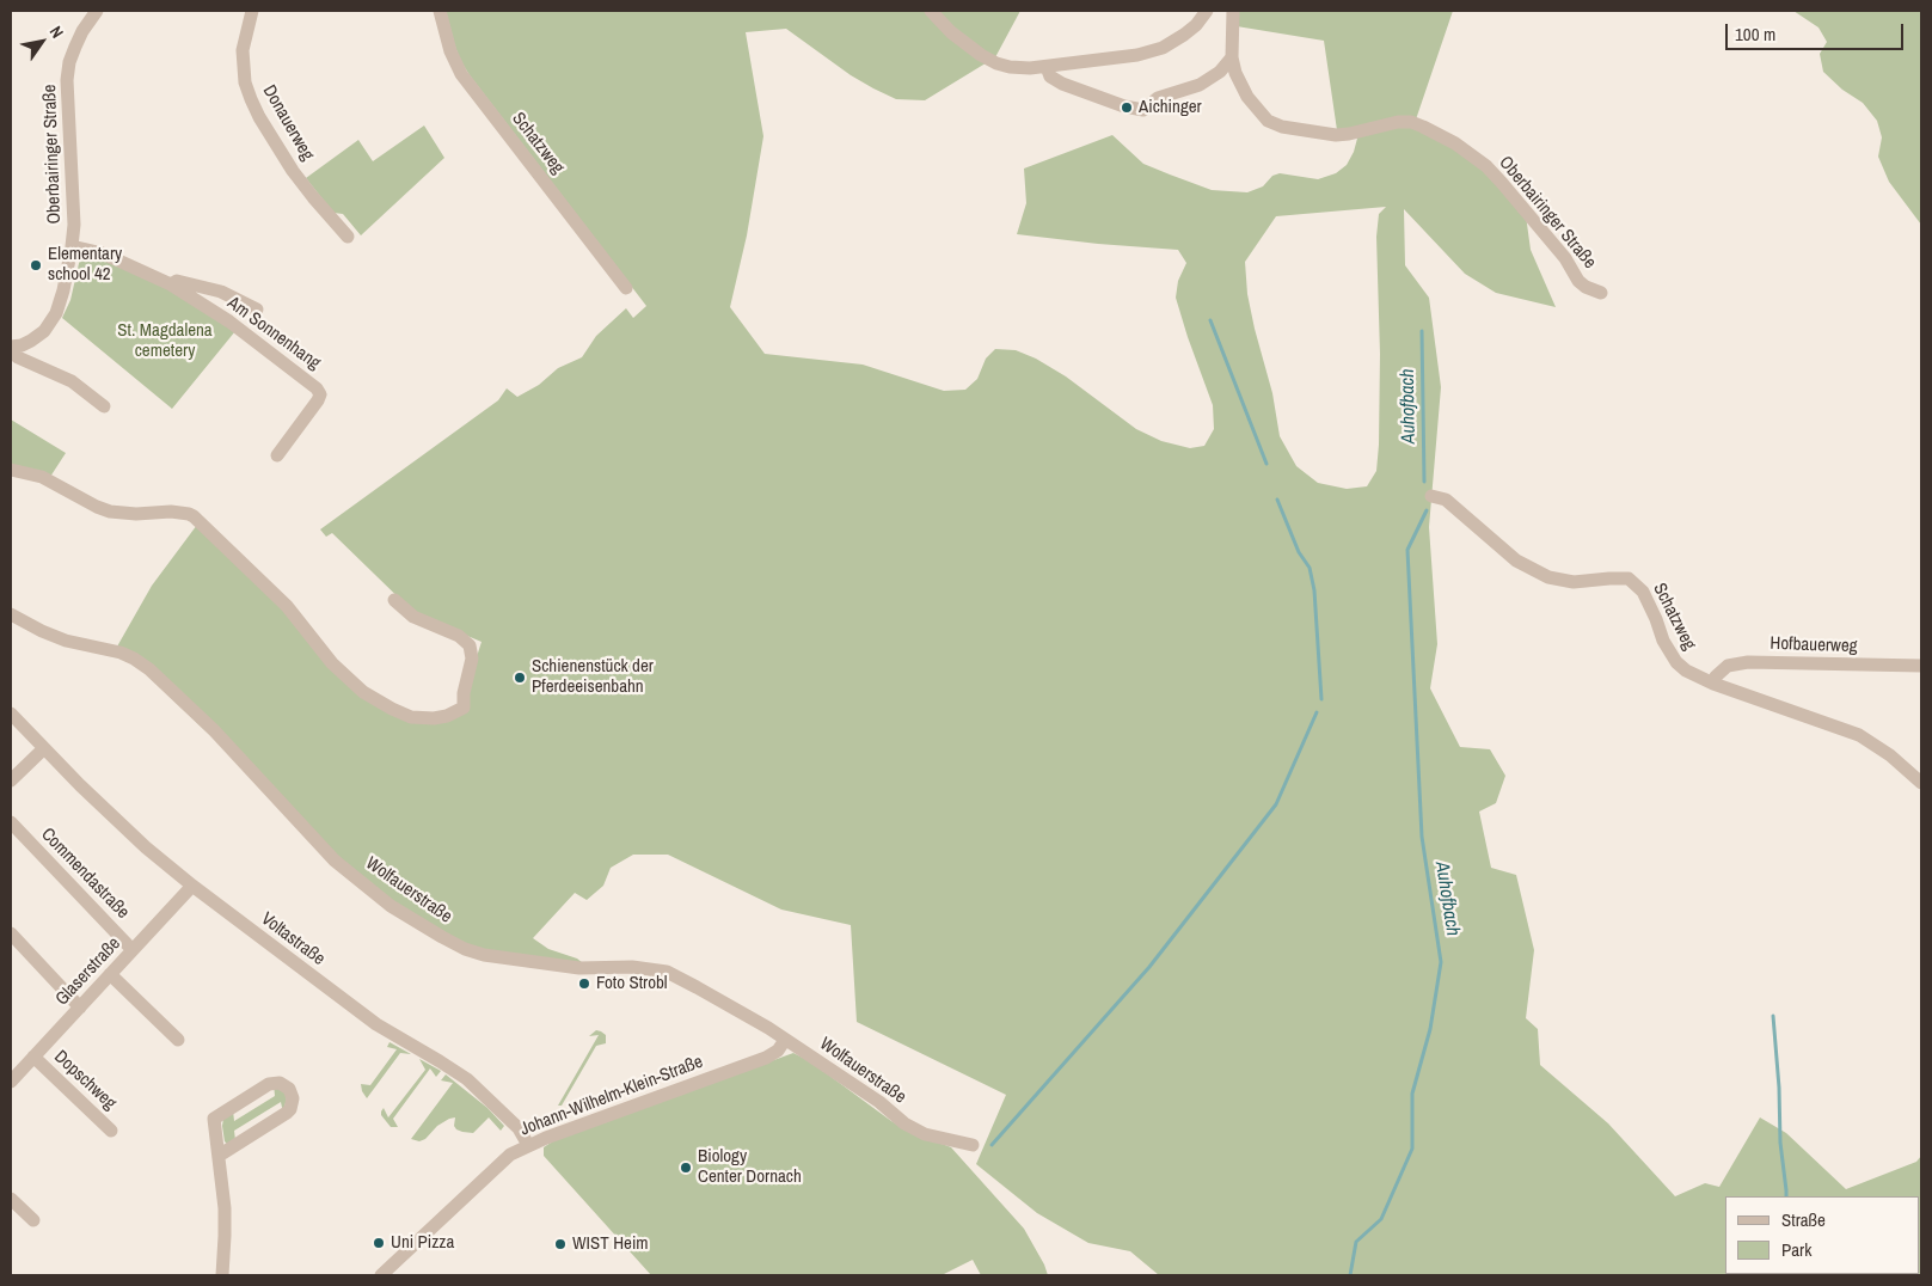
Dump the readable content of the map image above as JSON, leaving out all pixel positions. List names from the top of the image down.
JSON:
{
  "streets": {
    "street": [
      "Donauerweg",
      "Schatzweg",
      "Oberbairinger Straße",
      "Am Sonnenhang",
      "Hofbauerweg",
      "Commendastraße",
      "Wolfauerstraße",
      "Voltastraße",
      "Glaserstraße",
      "Dopschweg",
      "Johann-Wilhelm-Klein-Straße"
    ]
  },
  "crossings": [
    ["Schatzweg", "Hofbauerweg"],
    ["Oberbairinger Straße", "Am Sonnenhang"],
    ["Commendastraße", "Glaserstraße"],
    ["Wolfauerstraße", "Johann-Wilhelm-Klein-Straße"],
    ["Voltastraße", "Glaserstraße"],
    ["Voltastraße", "Johann-Wilhelm-Klein-Straße"],
    ["Glaserstraße", "Dopschweg"]
  ],
  "water": ["Auhofbach"],
  "parks": ["St. Magdalena cemetery"],
  "places": [
    "Aichinger",
    "Elementary school 42",
    "Schienenstück der Pferdeeisenbahn",
    "Foto Strobl",
    "Biology Center Dornach",
    "Uni Pizza",
    "WIST Heim"
  ],
  "legend": ["Straße", "Park"],
  "scale_bar": "100 m",
  "north": "top right"
}
